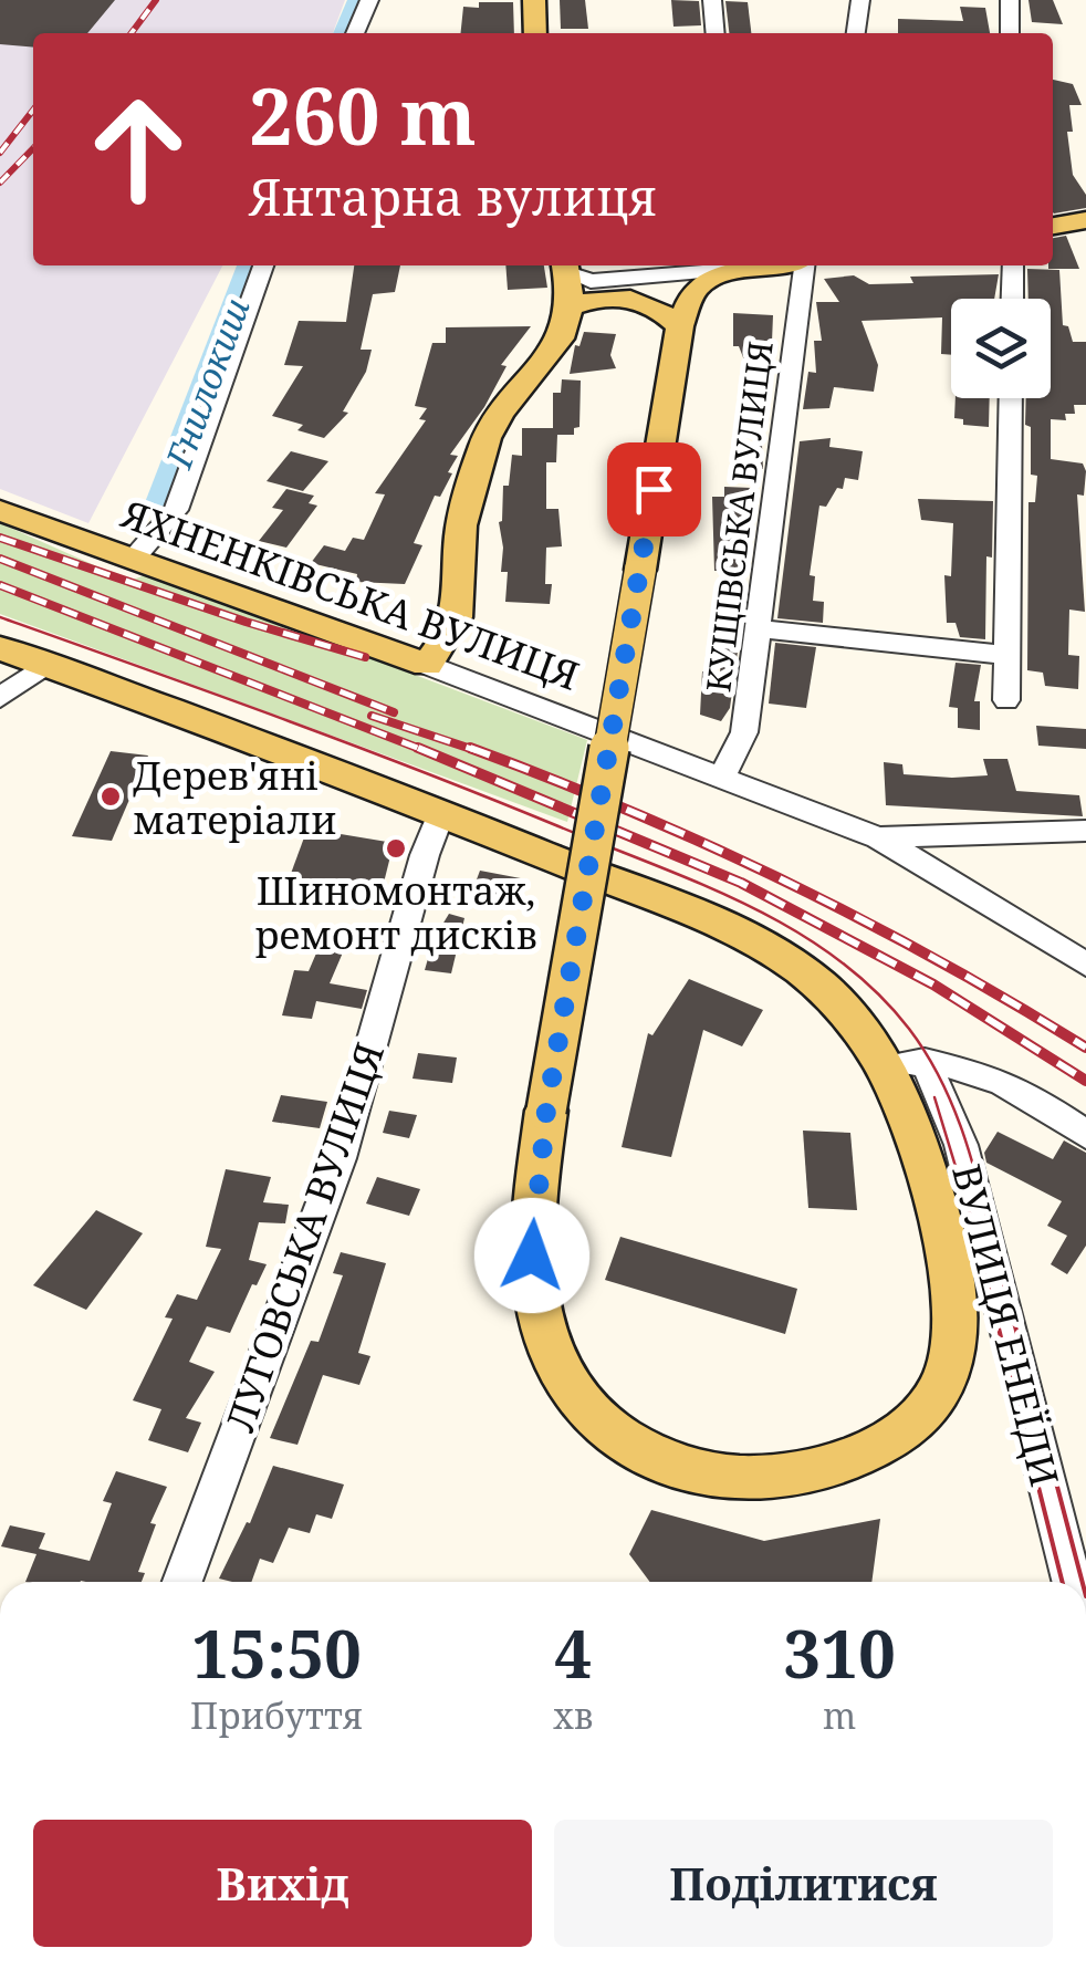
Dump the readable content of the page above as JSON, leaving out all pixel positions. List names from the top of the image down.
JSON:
{
  "streets": {
    "main road": ["ЯХНЕНКІВСЬКА ВУЛИЦЯ"],
    "street": ["КУЩІВСЬКА ВУЛИЦЯ", "ЛУГОВСЬКА ВУЛИЦЯ", "ВУЛИЦЯ ЕНЕЇДИ"]
  },
  "crossings": [
    ["КУЩІВСЬКА ВУЛИЦЯ", "ЯХНЕНКІВСЬКА ВУЛИЦЯ"]
  ],
  "water": ["Гнилокиш"],
  "places": ["Дерев'янi матерiали", "Шиномонтаж, ремонт дисків"],
  "page": {
    "turn": ["260 m", "Янтарна вулиця"],
    "eta": [
      "15:50",
      "Прибуття",
      "4",
      "хв",
      "310",
      "m"
    ],
    "buttons": ["Вихід", "Поділитися"]
  }
}
